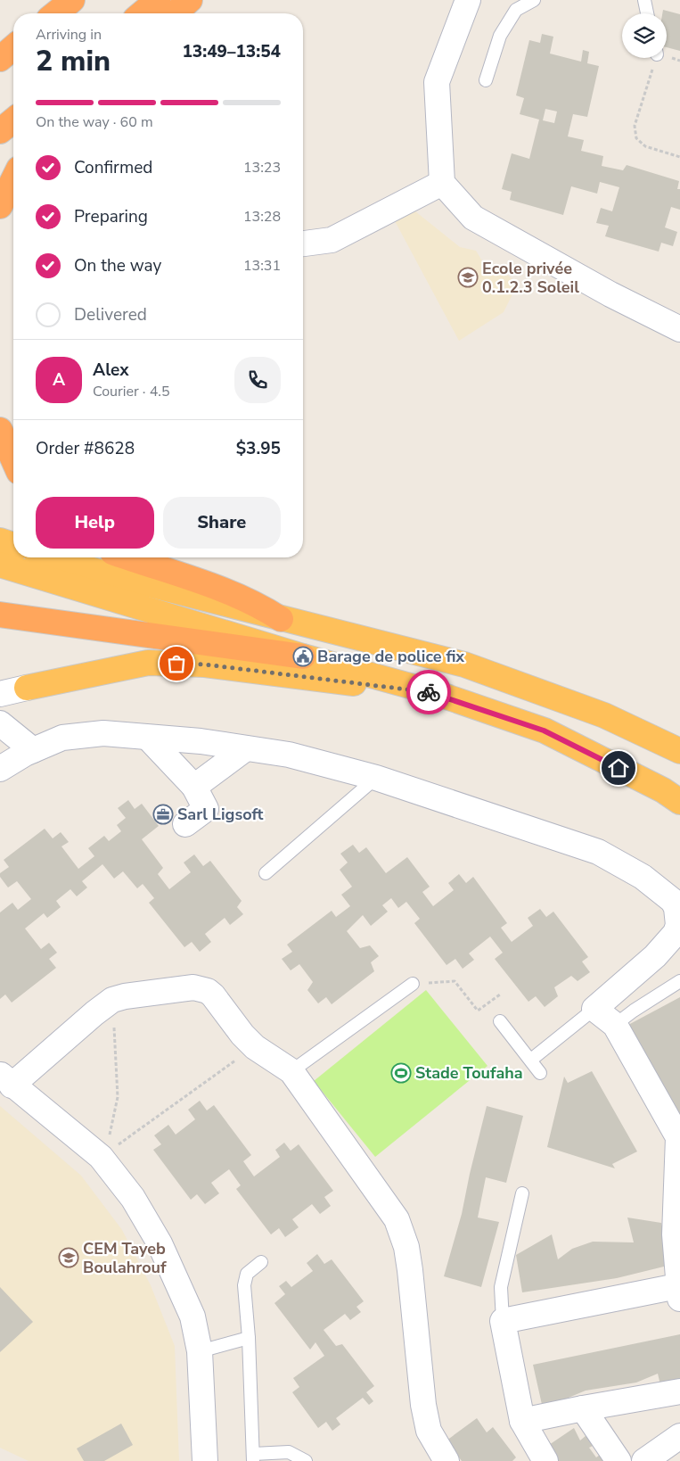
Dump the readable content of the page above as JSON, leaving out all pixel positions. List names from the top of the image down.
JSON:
{
  "places": {
    "school or university": ["Ecole privée 0.1.2.3 Soleil", "CEM Tayeb Boulahrouf"],
    "public building": ["Barage de police fix"],
    "office": ["Sarl Ligsoft"],
    "sports": ["Stade Toufaha"]
  },
  "page": {
    "heading": ["2 min", "Arriving in", "13:49–13:54"],
    "panel": [
      "Alex",
      "Courier · 4.5",
      "Order #8628",
      "$3.95"
    ],
    "bar": "On the way · 60 m",
    "list": [
      ["Confirmed", "13:23"],
      ["Preparing", "13:28"],
      ["On the way", "13:31"],
      "Delivered"
    ],
    "round": "A",
    "buttons": ["Help", "Share"]
  }
}
